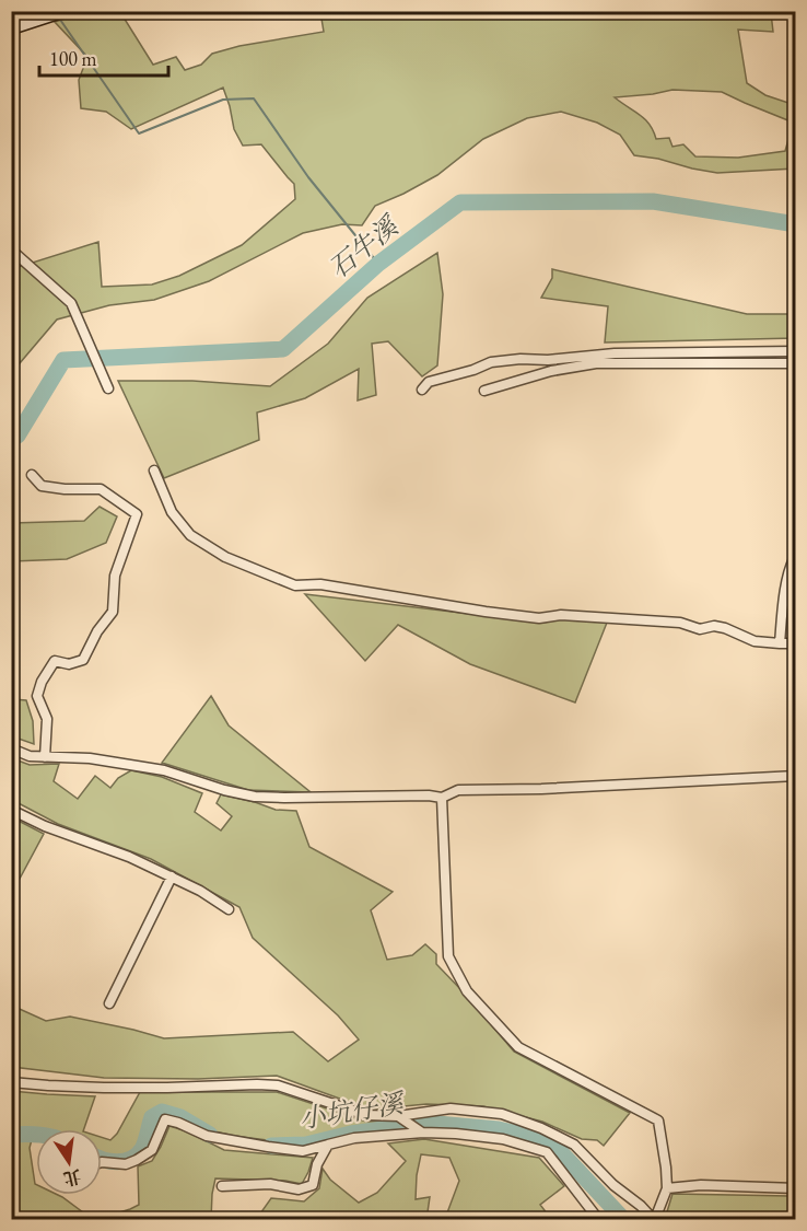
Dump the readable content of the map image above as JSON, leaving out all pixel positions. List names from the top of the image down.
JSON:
{
  "water": ["石牛溪", "小坑仔溪"],
  "scale_bar": "100 m",
  "north": "bottom"
}
